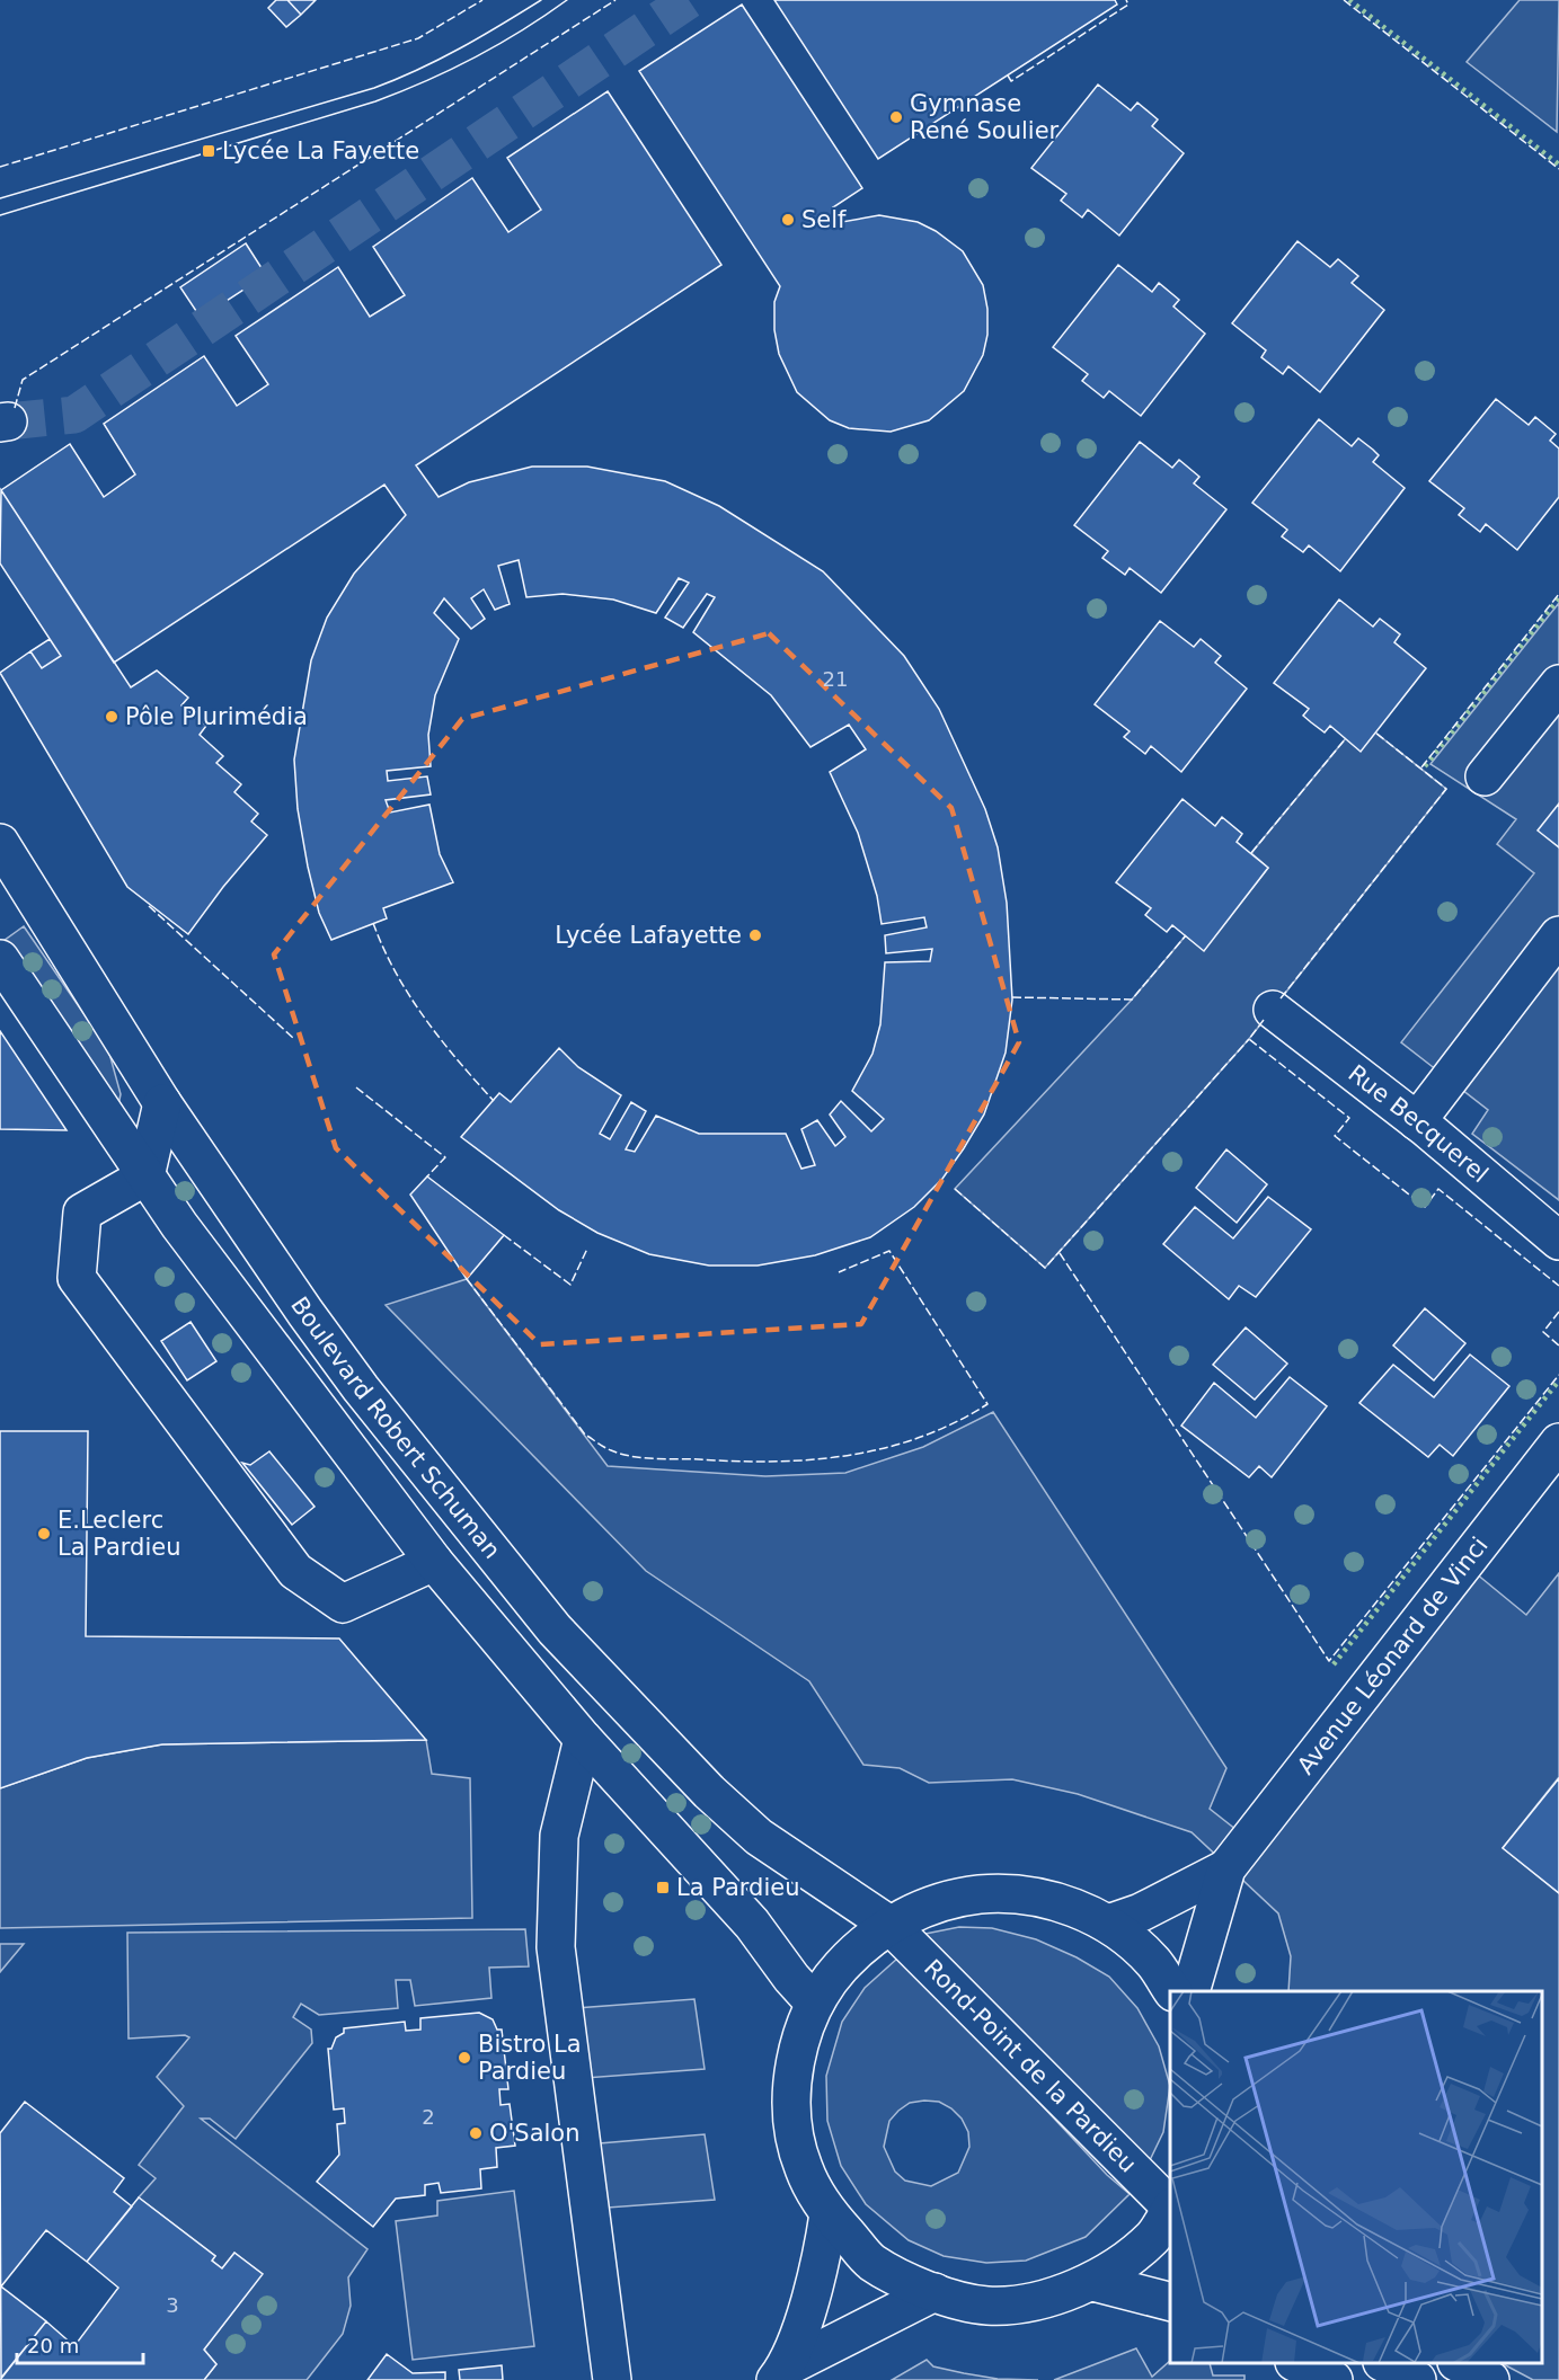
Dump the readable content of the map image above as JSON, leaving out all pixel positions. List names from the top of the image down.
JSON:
{
  "streets": {
    "main road": [
      "Rue Becquerel",
      "Boulevard Robert Schuman",
      "Avenue Léonard de Vinci",
      "Rond-Point de la Pardieu"
    ]
  },
  "crossings": [
    ["Boulevard Robert Schuman", "Rond-Point de la Pardieu"],
    ["Avenue Léonard de Vinci", "Rond-Point de la Pardieu"]
  ],
  "places": {
    "other": [
      "Gymnase René Soulier",
      "Self",
      "Pôle Plurimédia",
      "Lycée Lafayette",
      "E.Leclerc La Pardieu",
      "Bistro La Pardieu",
      "O'Salon"
    ],
    "transit": ["Lycée La Fayette", "La Pardieu"]
  },
  "house_numbers": ["21", "2", "3"],
  "scale_bar": "20 m"
}
